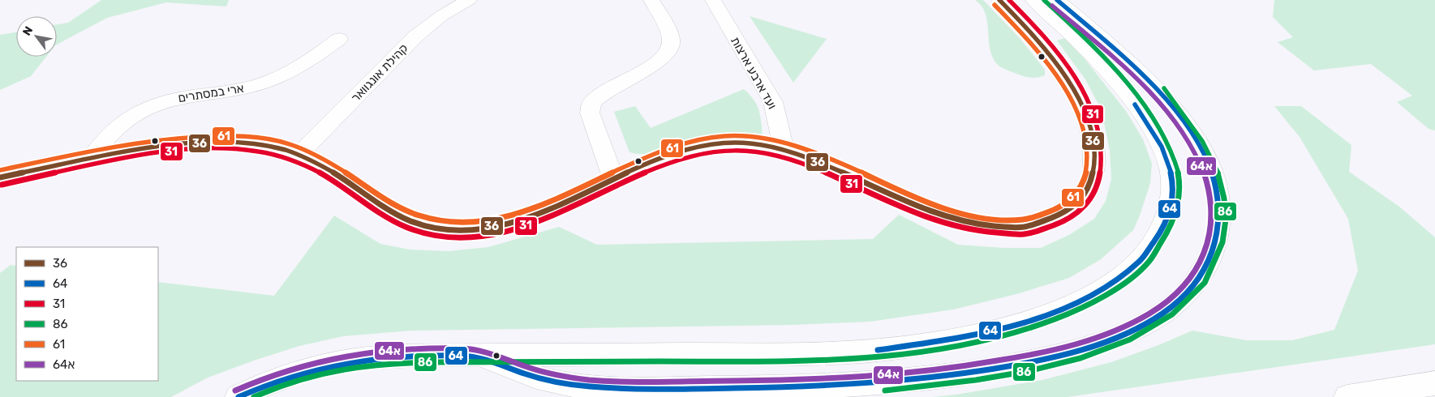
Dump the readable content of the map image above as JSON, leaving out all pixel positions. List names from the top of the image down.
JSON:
{
  "streets": {
    "street": ["קהילת אונגוואר", "ועד ארבע ארצות", "ארי במסתרים"]
  },
  "lines": [
    "transit line 36",
    "transit line 64",
    "transit line 31",
    "transit line 86",
    "transit line 61",
    "transit line 64א"
  ],
  "legend": [
    "36",
    "64",
    "31",
    "86",
    "61",
    "64א"
  ],
  "north": "top left"
}
